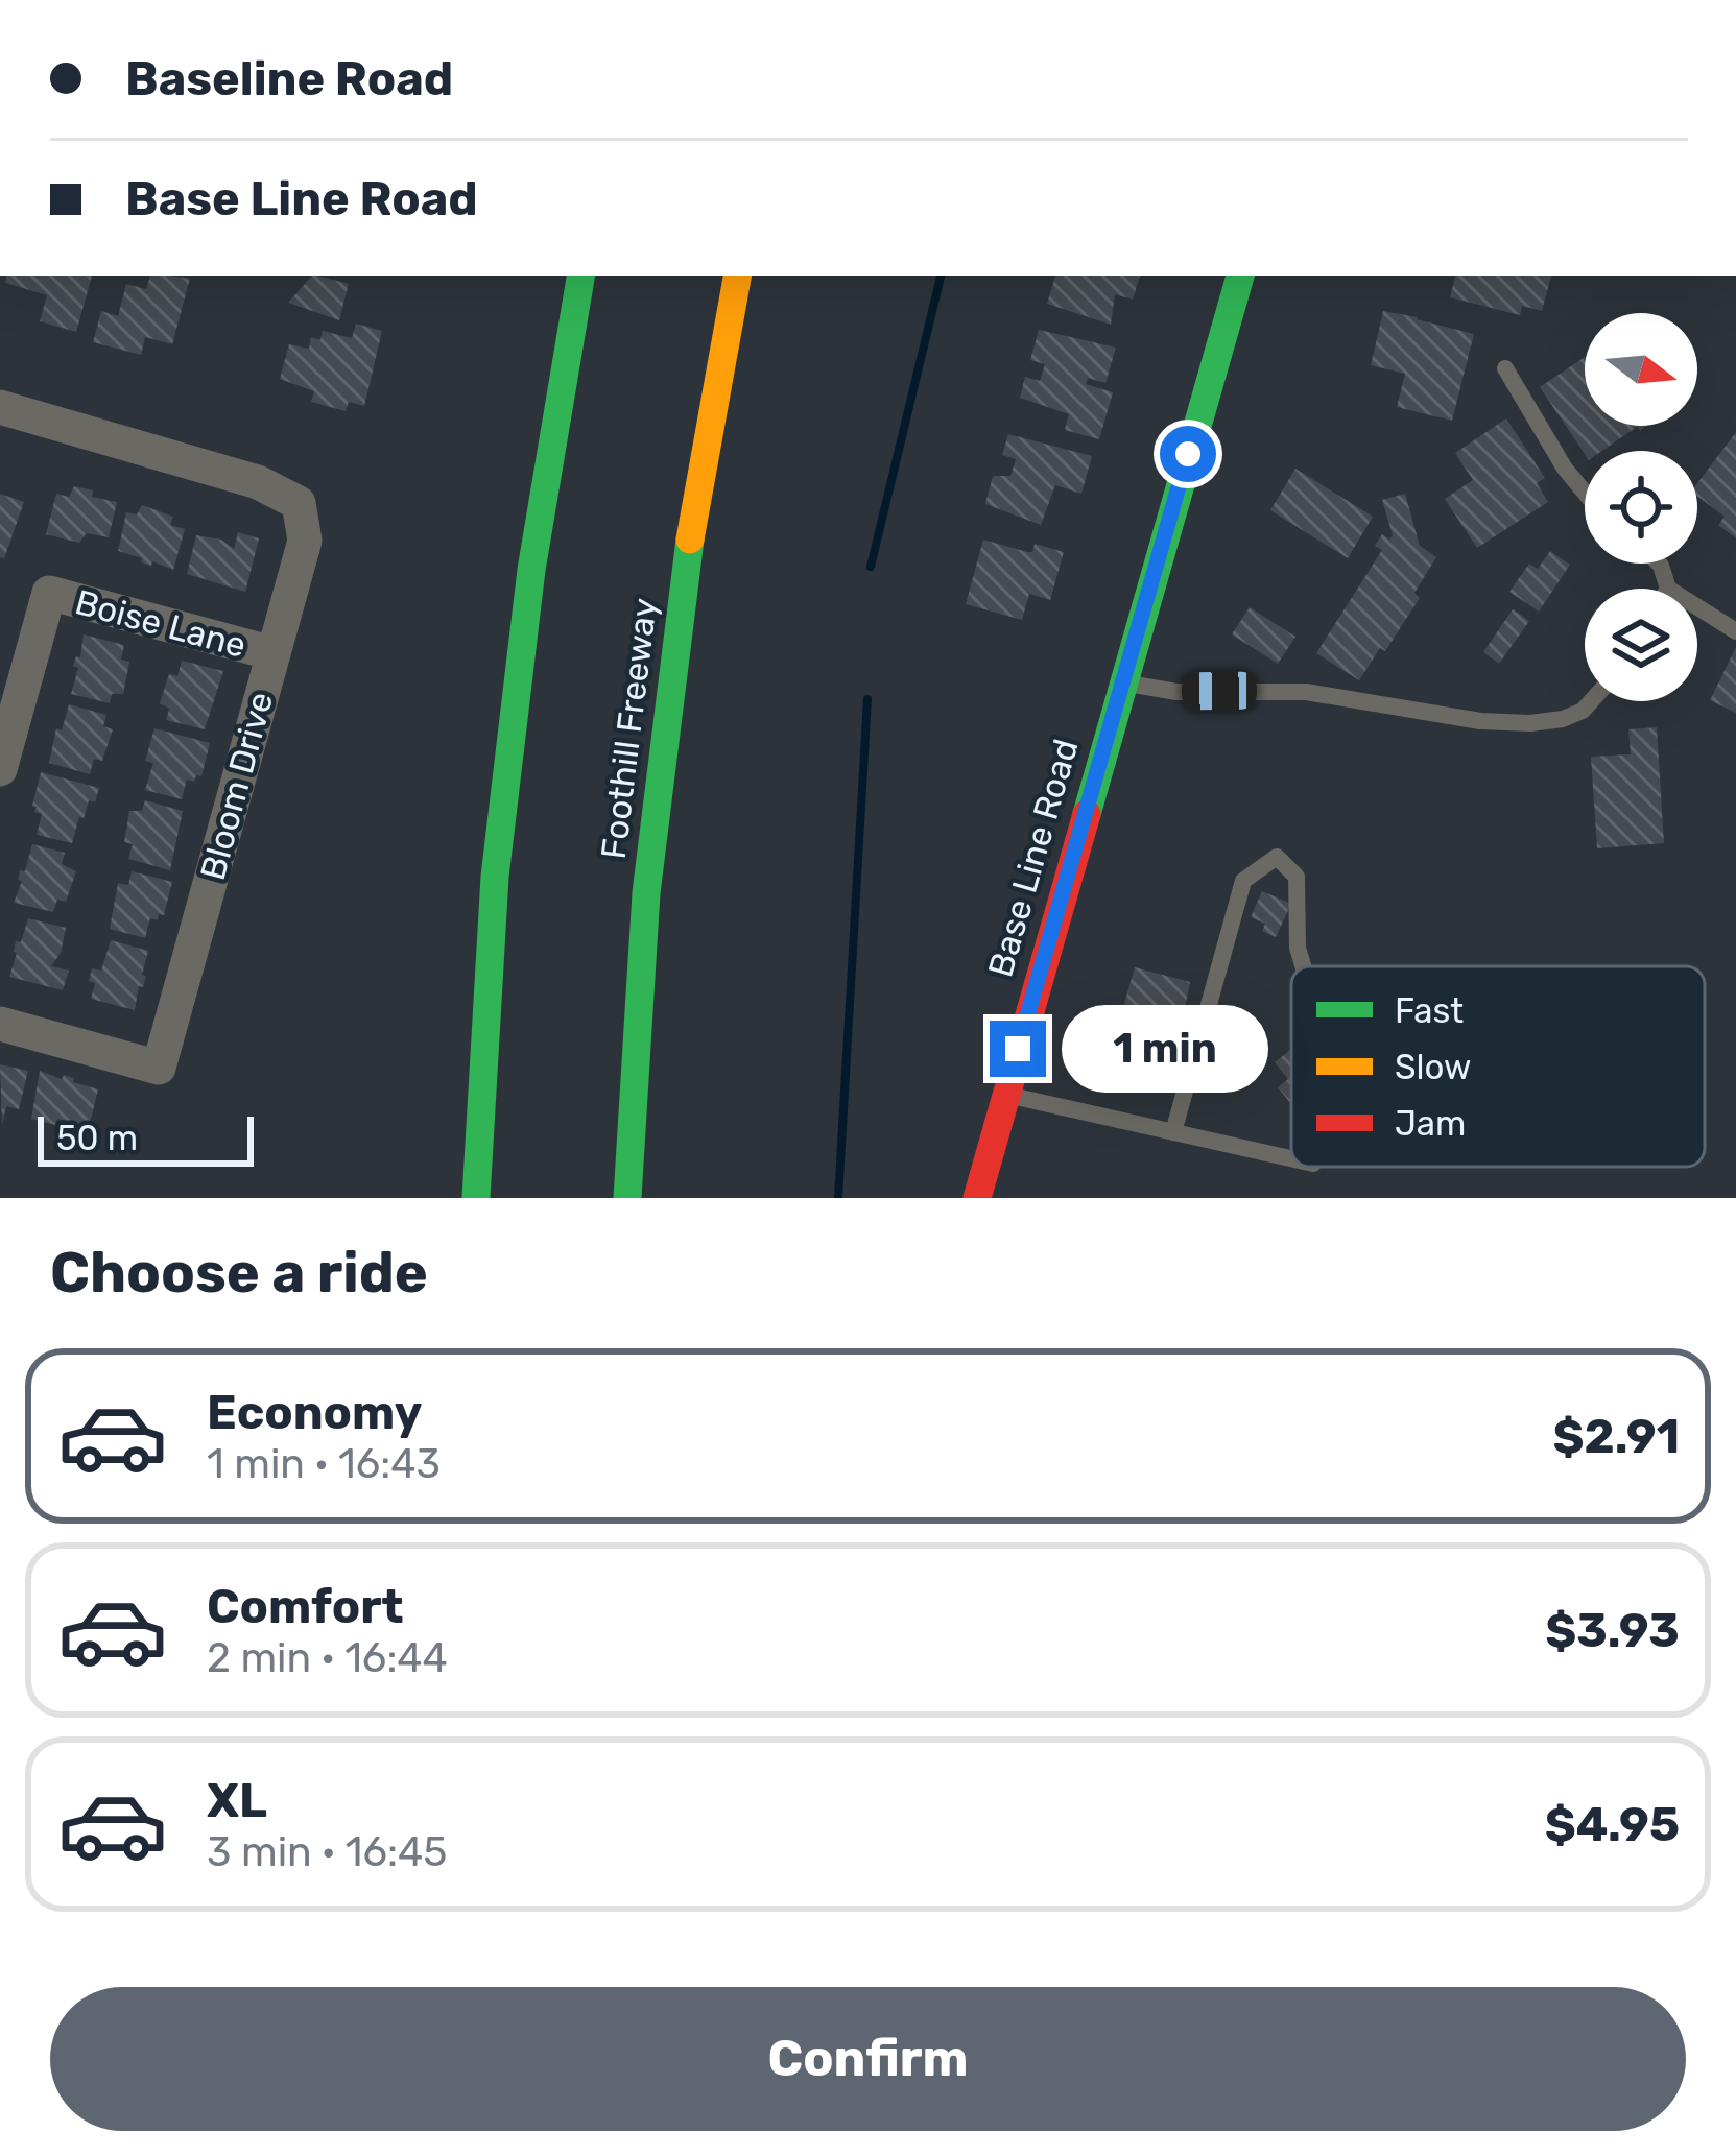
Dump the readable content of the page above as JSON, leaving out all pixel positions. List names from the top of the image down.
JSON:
{
  "streets": {
    "main road": ["Foothill Freeway", "Base Line Road"],
    "street": ["Boise Lane", "Bloom Drive"]
  },
  "crossings": [
    ["Boise Lane", "Bloom Drive"]
  ],
  "legend": ["Fast", "Slow", "Jam"],
  "scale_bar": "50 m",
  "north": "right",
  "page": {
    "banner": ["Baseline Road", "Base Line Road"],
    "bubble": "1 min",
    "scale": "50 m",
    "heading": "Choose a ride",
    "list": [
      {
        "name": "Economy",
        "note": "1 min · 16:43",
        "value": "$2.91"
      },
      {
        "name": "Comfort",
        "note": "2 min · 16:44",
        "value": "$3.93"
      },
      {
        "name": "XL",
        "note": "3 min · 16:45",
        "value": "$4.95"
      }
    ],
    "buttons": "Confirm"
  }
}
